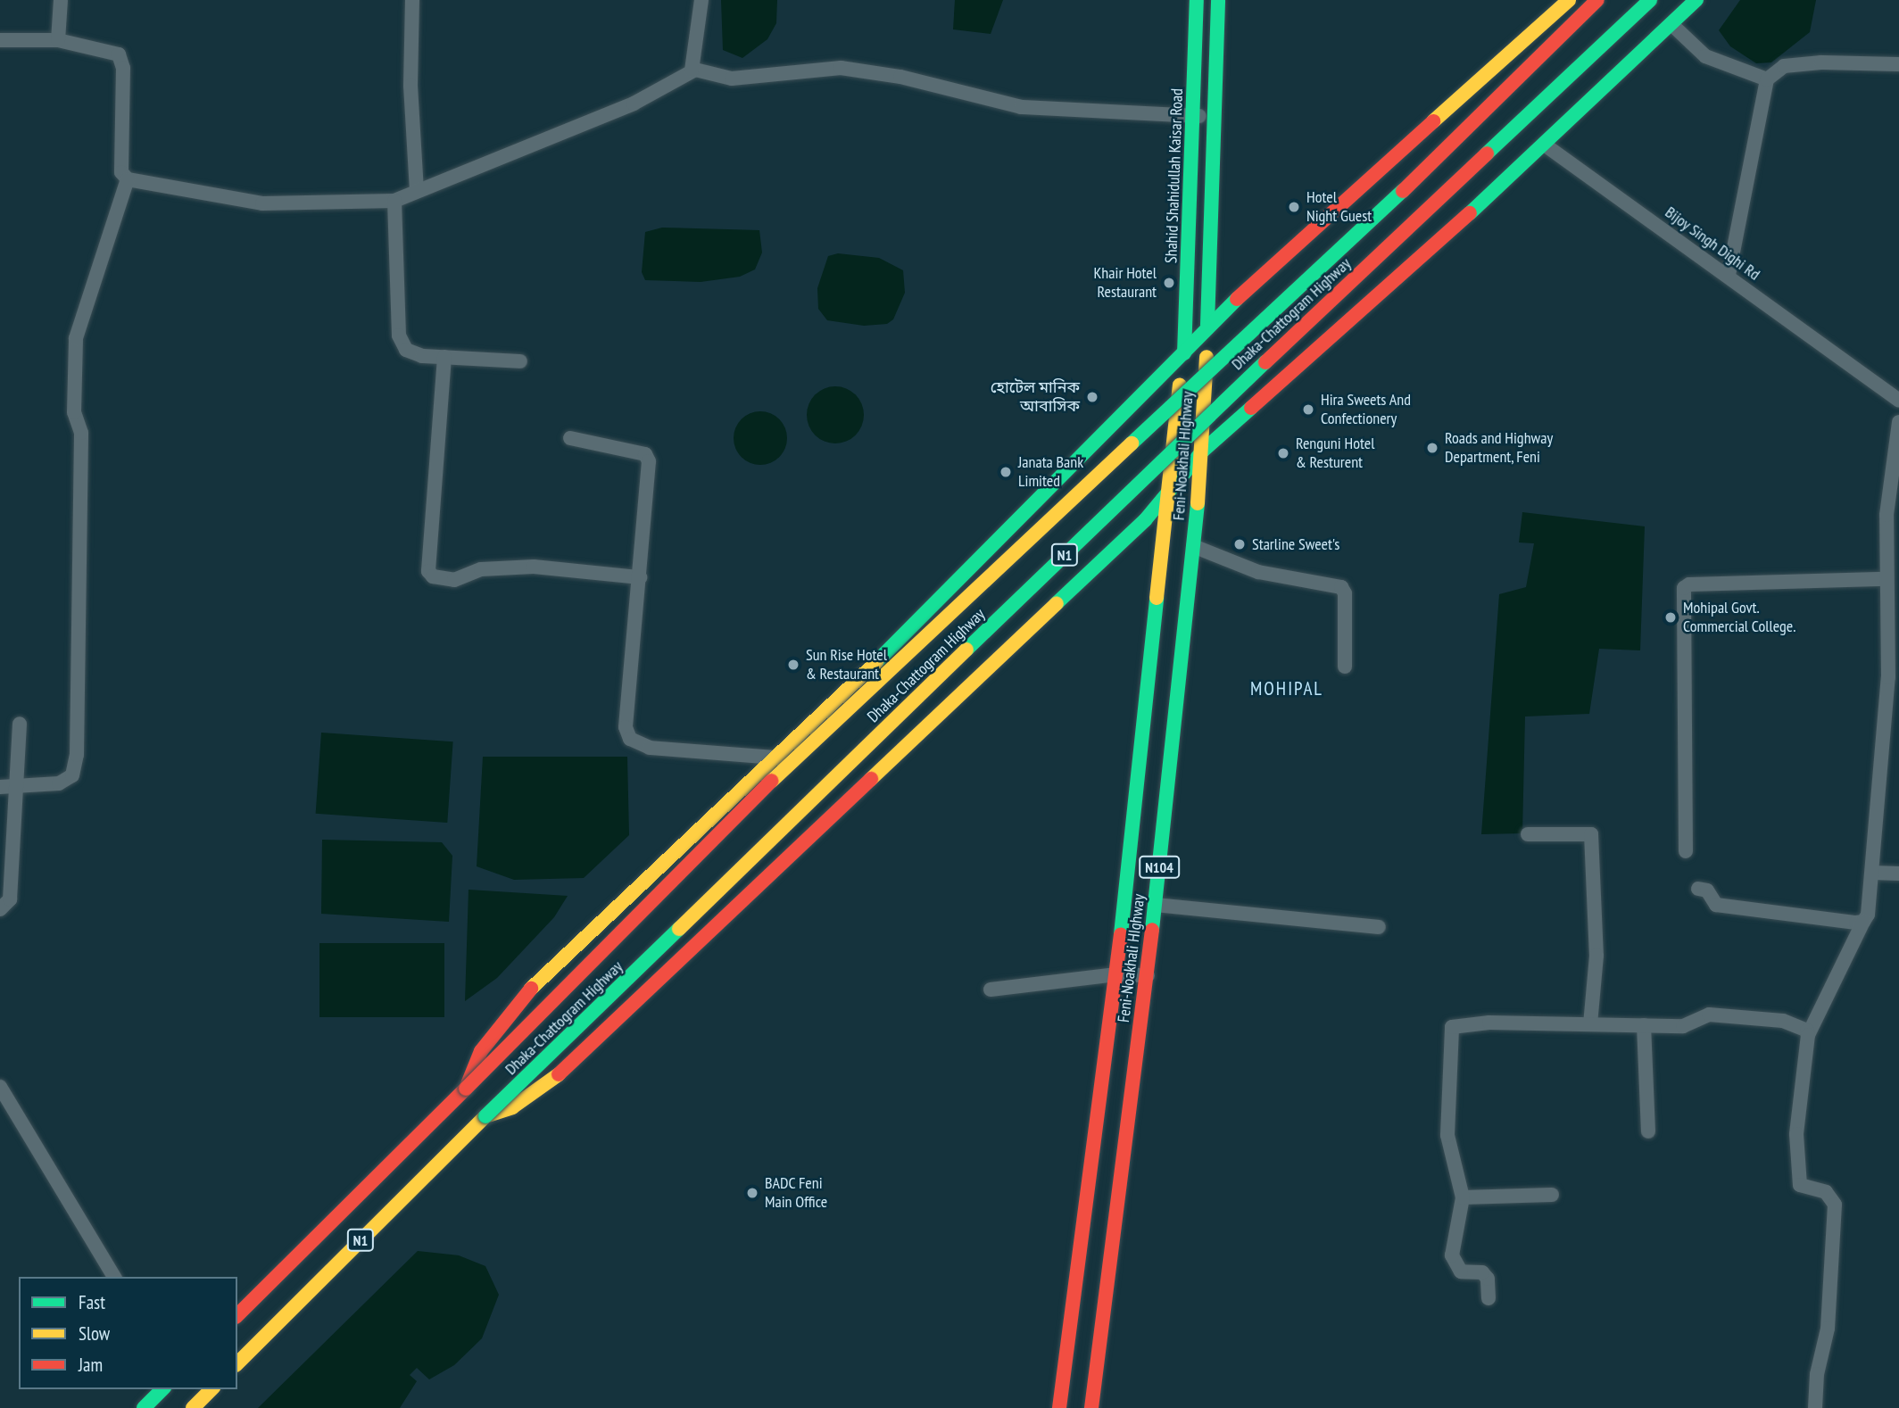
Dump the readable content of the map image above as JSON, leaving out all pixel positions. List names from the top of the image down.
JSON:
{
  "streets": {
    "main road": [
      "Shahid Shahidullah Kaisar Road",
      "Dhaka-Chattogram Highway",
      "Feni-Noakhali HIghway",
      "N1",
      "N104"
    ],
    "street": ["Bijoy Singh Dighi Rd"]
  },
  "crossings": [
    ["Shahid Shahidullah Kaisar Road", "Feni-Noakhali HIghway"],
    ["Feni-Noakhali HIghway", "N104"]
  ],
  "districts": ["MOHIPAL"],
  "places": [
    "Hotel Night Guest",
    "Khair Hotel Restaurant",
    "হোটেল মানিক আবাসিক",
    "Hira Sweets And Confectionery",
    "Roads and Highway Department, Feni",
    "Renguni Hotel & Resturent",
    "Janata Bank Limited",
    "Starline Sweet's",
    "Mohipal Govt. Commercial College.",
    "Sun Rise Hotel & Restaurant",
    "BADC Feni Main Office"
  ],
  "legend": ["Fast", "Slow", "Jam"]
}
